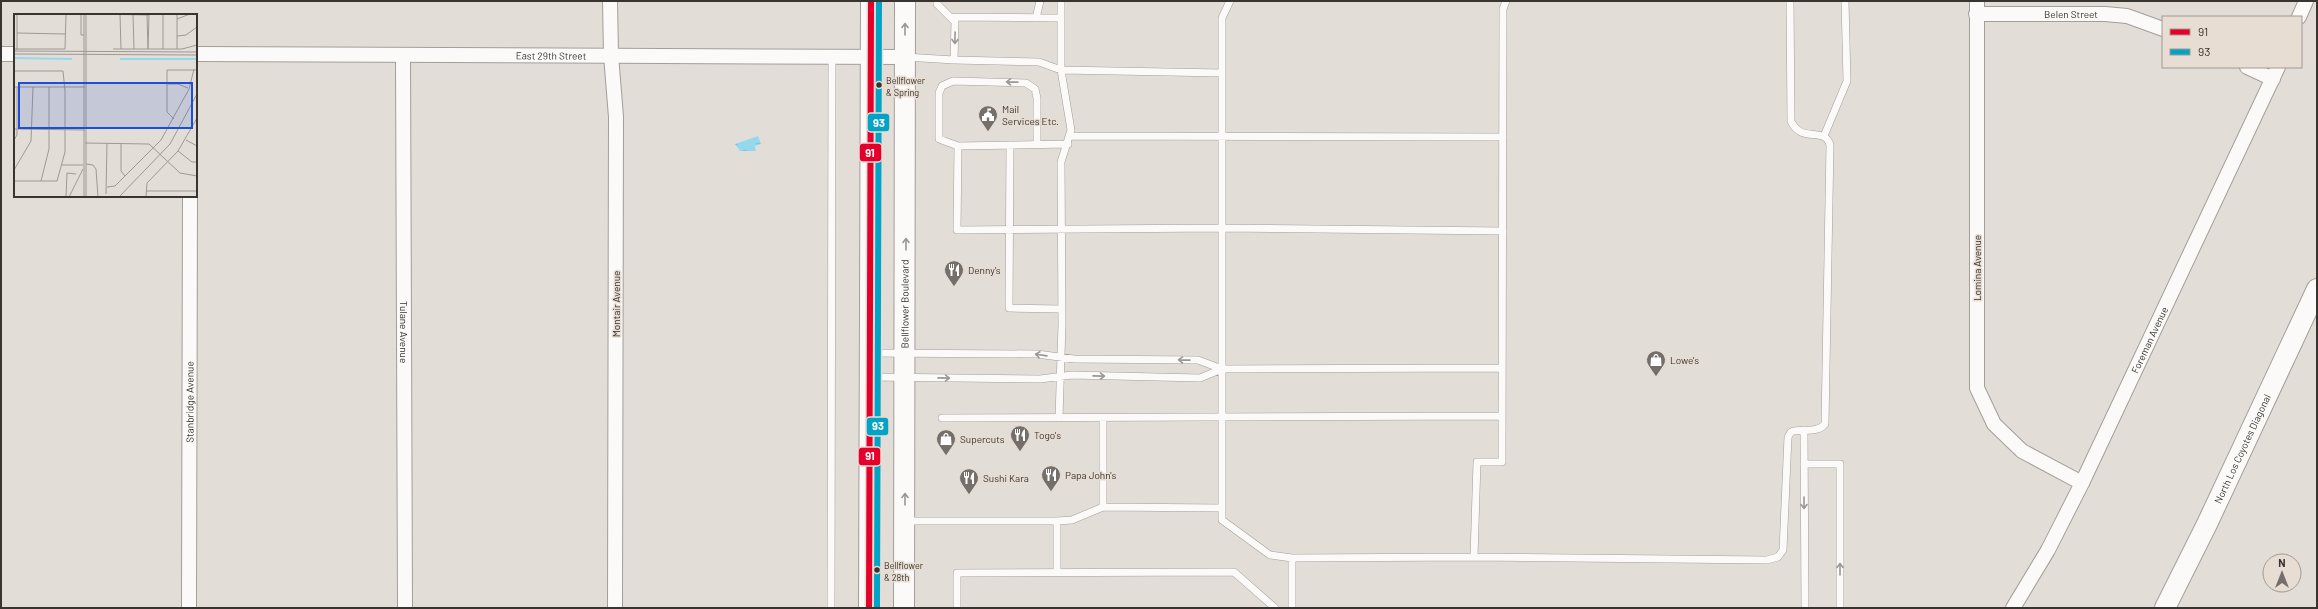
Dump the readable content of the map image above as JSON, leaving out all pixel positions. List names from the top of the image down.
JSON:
{
  "streets": {
    "main road": ["Bellflower Boulevard", "North Los Coyotes Diagonal"],
    "street": [
      "Belen Street",
      "East 29th Street",
      "Lomina Avenue",
      "Montair Avenue",
      "Tulane Avenue",
      "Foreman Avenue",
      "Stanbridge Avenue"
    ]
  },
  "crossings": [
    ["Belen Street", "Lomina Avenue"],
    ["East 29th Street", "Montair Avenue"],
    ["East 29th Street", "Bellflower Boulevard"],
    ["East 29th Street", "Tulane Avenue"],
    ["Lomina Avenue", "Foreman Avenue"]
  ],
  "places": {
    "other": ["Bellflower & Spring", "Bellflower & 28th"],
    "public building": ["Mail Services Etc."],
    "restaurant": [
      "Denny's",
      "Togo's",
      "Papa John's",
      "Sushi Kara"
    ],
    "shop": ["Lowe's", "Supercuts"]
  },
  "lines": ["transit line 91", "transit line 93"],
  "legend": ["91", "93"],
  "north": "top"
}
